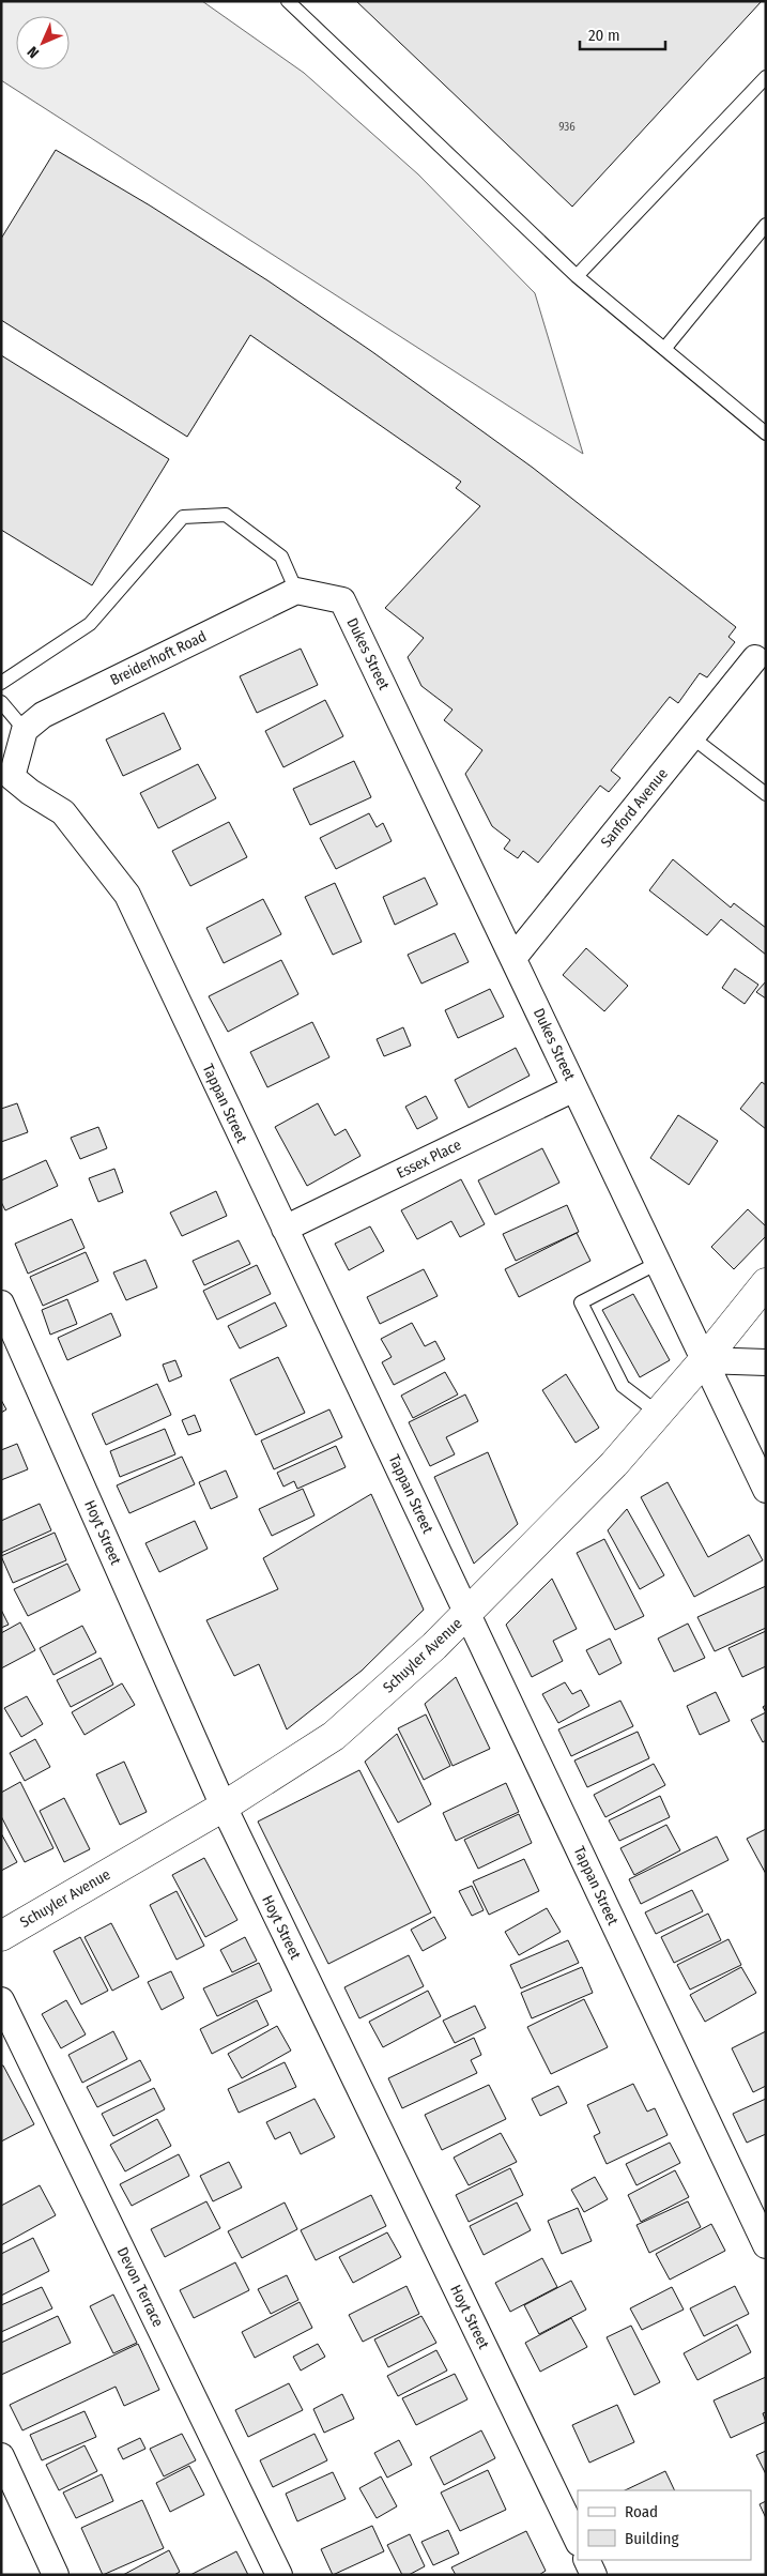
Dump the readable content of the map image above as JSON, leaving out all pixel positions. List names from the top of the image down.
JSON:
{
  "streets": {
    "main road": ["Schuyler Avenue"],
    "street": [
      "Dukes Street",
      "Breiderhoft Road",
      "Sanford Avenue",
      "Tappan Street",
      "Essex Place",
      "Hoyt Street",
      "Devon Terrace"
    ]
  },
  "crossings": [
    ["Dukes Street", "Breiderhoft Road"],
    ["Dukes Street", "Sanford Avenue"],
    ["Dukes Street", "Essex Place"],
    ["Dukes Street", "Schuyler Avenue"],
    ["Tappan Street", "Essex Place"],
    ["Tappan Street", "Schuyler Avenue"],
    ["Hoyt Street", "Schuyler Avenue"]
  ],
  "house_numbers": ["936"],
  "legend": ["Road", "Building"],
  "scale_bar": "20 m",
  "north": "bottom left"
}
